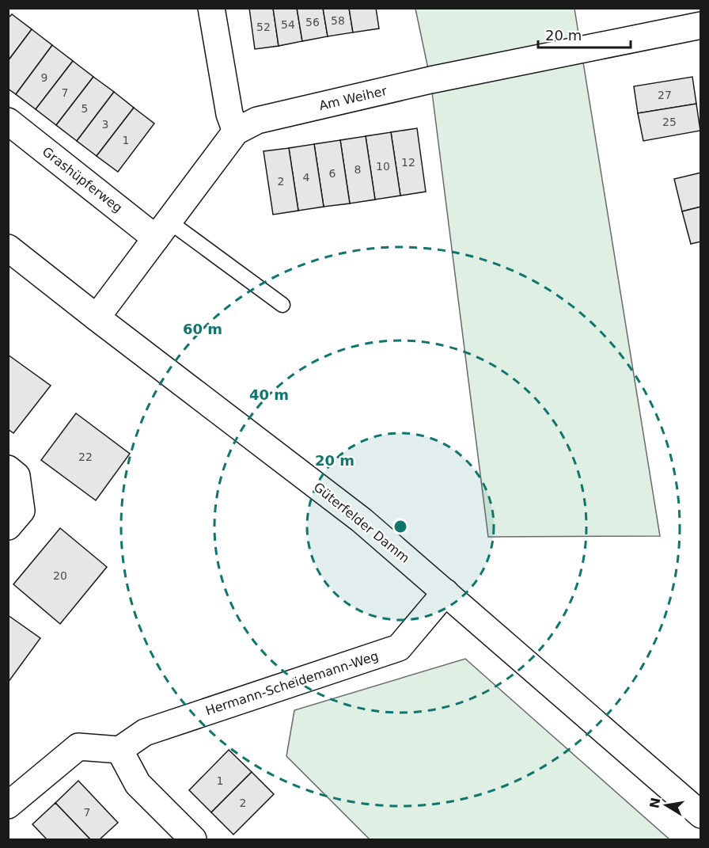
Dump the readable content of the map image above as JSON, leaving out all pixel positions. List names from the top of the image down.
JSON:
{
  "streets": {
    "street": [
      "Am Weiher",
      "Grashüpferweg",
      "Güterfelder Damm",
      "Hermann-Scheidemann-Weg"
    ]
  },
  "crossings": [
    ["Am Weiher", "Grashüpferweg"],
    ["Am Weiher", "Güterfelder Damm"],
    ["Güterfelder Damm", "Hermann-Scheidemann-Weg"]
  ],
  "house_numbers": [
    "58",
    "56",
    "54",
    "52",
    "9",
    "7",
    "27",
    "5",
    "25",
    "3",
    "1",
    "12",
    "10",
    "8",
    "6",
    "4",
    "2",
    "22",
    "20",
    "1",
    "2",
    "7"
  ],
  "scale_bar": "20 m",
  "north": "left",
  "rings": ["60 m", "40 m", "20 m"]
}
